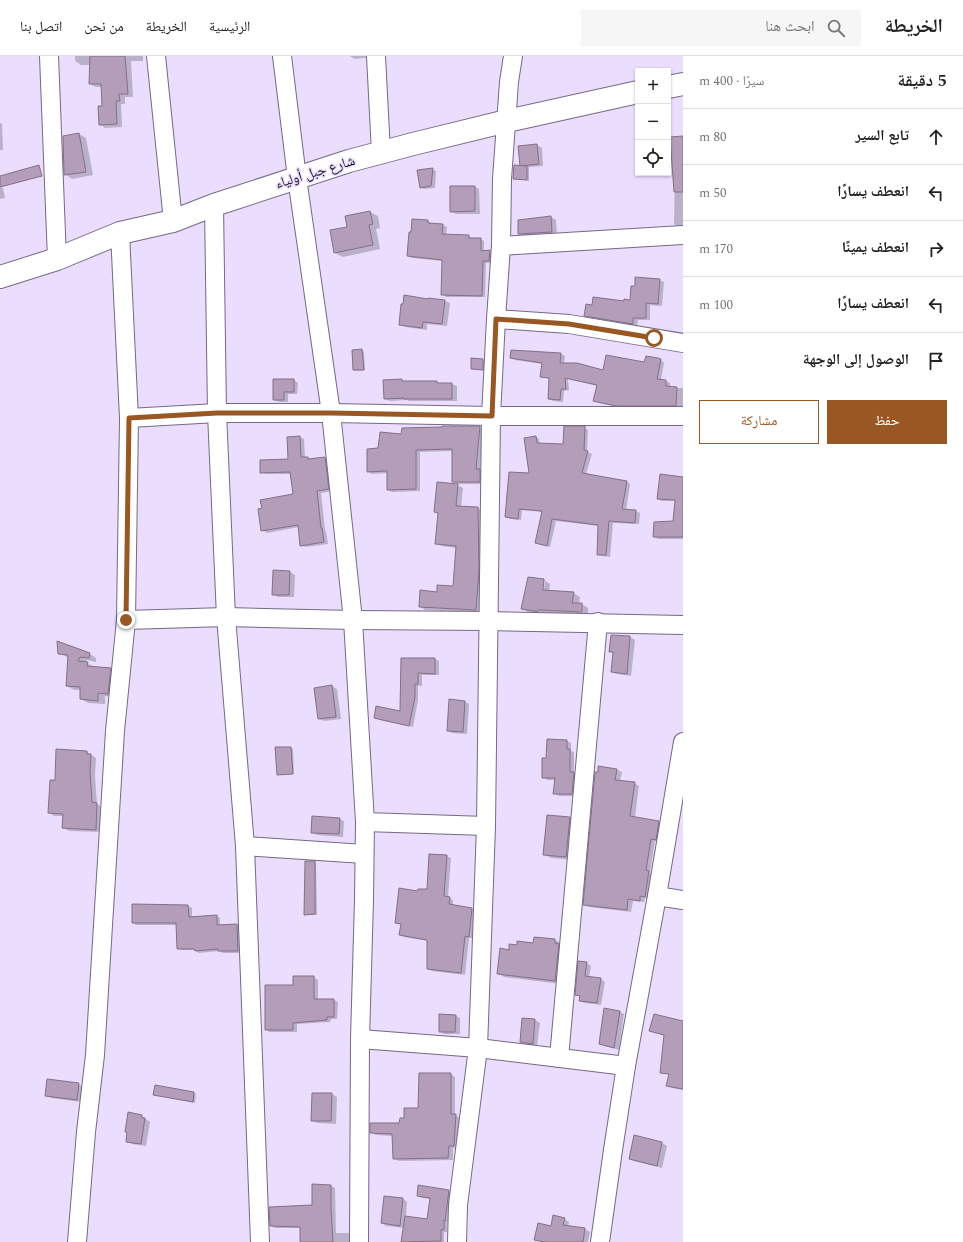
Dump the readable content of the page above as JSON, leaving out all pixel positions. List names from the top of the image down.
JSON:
{
  "streets": {
    "highway": ["شارع جبل أولياء"]
  },
  "page": {
    "header": "الخريطة",
    "search": "ابحث هنا",
    "nav": [
      "الرئيسية",
      "الخريطة",
      "من نحن",
      "اتصل بنا"
    ],
    "heading": ["5 دقيقة", "سيرًا · 400 m"],
    "map_buttons": ["+", "−"],
    "list": [
      ["تابع السير", "80 m"],
      ["انعطف يسارًا", "50 m"],
      ["انعطف يمينًا", "170 m"],
      ["انعطف يسارًا", "100 m"],
      "الوصول إلى الوجهة"
    ],
    "buttons": ["حفظ", "مشاركة"]
  }
}
